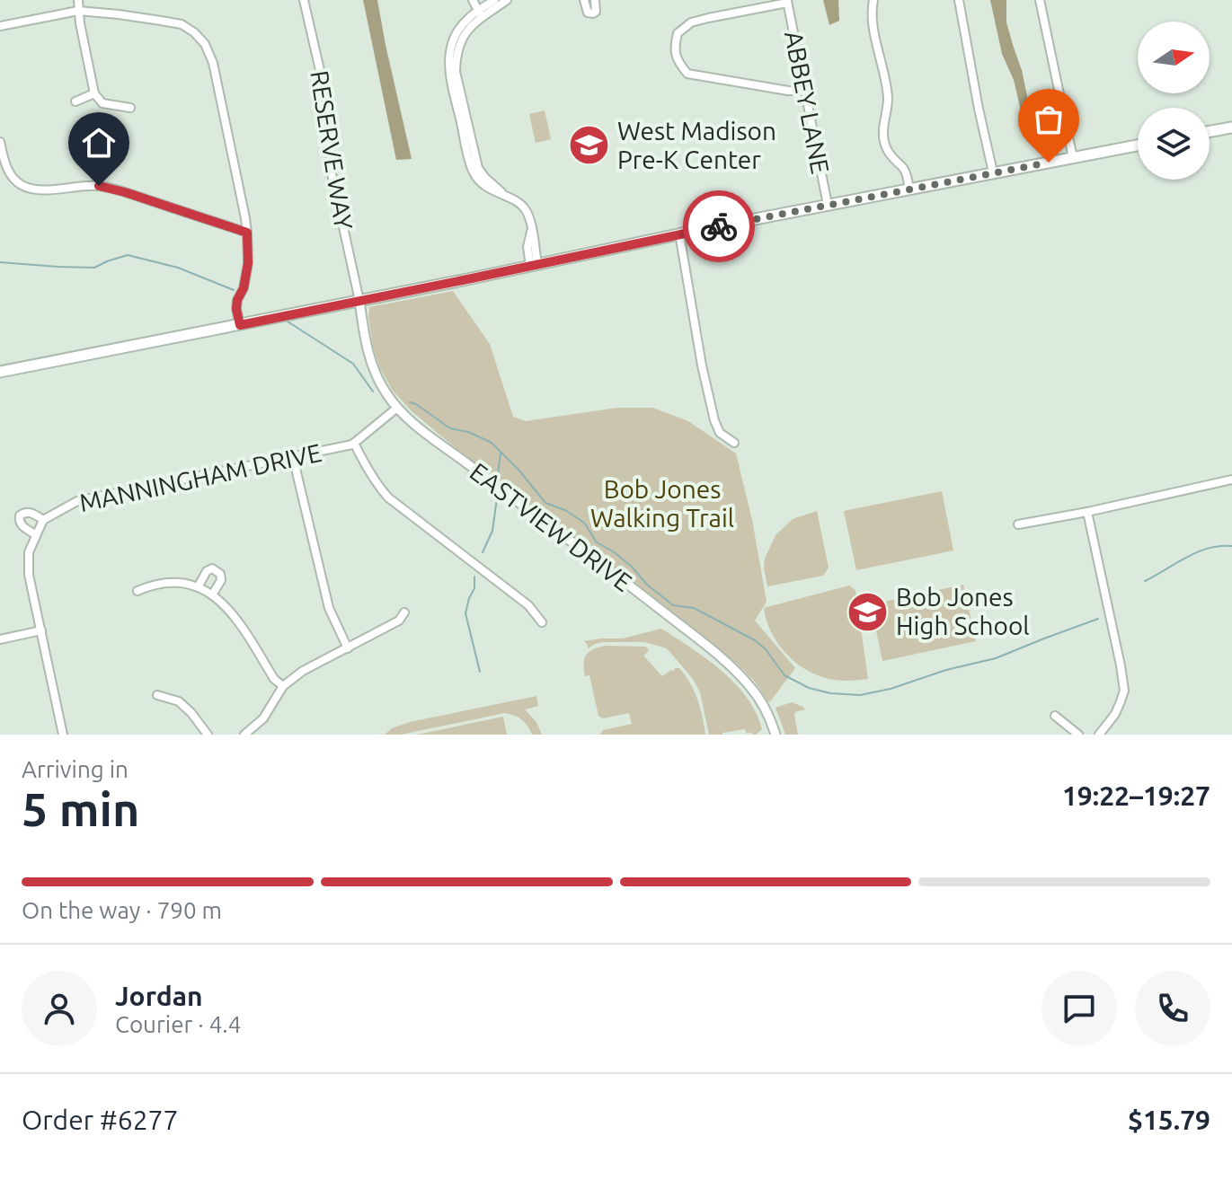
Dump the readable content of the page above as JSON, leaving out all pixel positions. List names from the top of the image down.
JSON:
{
  "streets": {
    "street": [
      "ABBEY LANE",
      "RESERVE WAY",
      "MANNINGHAM DRIVE",
      "EASTVIEW DRIVE"
    ]
  },
  "crossings": [
    ["RESERVE WAY", "EASTVIEW DRIVE"],
    ["MANNINGHAM DRIVE", "EASTVIEW DRIVE"]
  ],
  "parks": ["Bob Jones Walking Trail"],
  "places": {
    "school or university": ["West Madison Pre-K Center", "Bob Jones High School"]
  },
  "north": "right",
  "page": {
    "heading": ["5 min", "Arriving in", "19:22–19:27"],
    "panel": [
      "Jordan",
      "Courier · 4.4",
      "Order #6277",
      "$15.79"
    ],
    "bar": "On the way · 790 m"
  }
}
